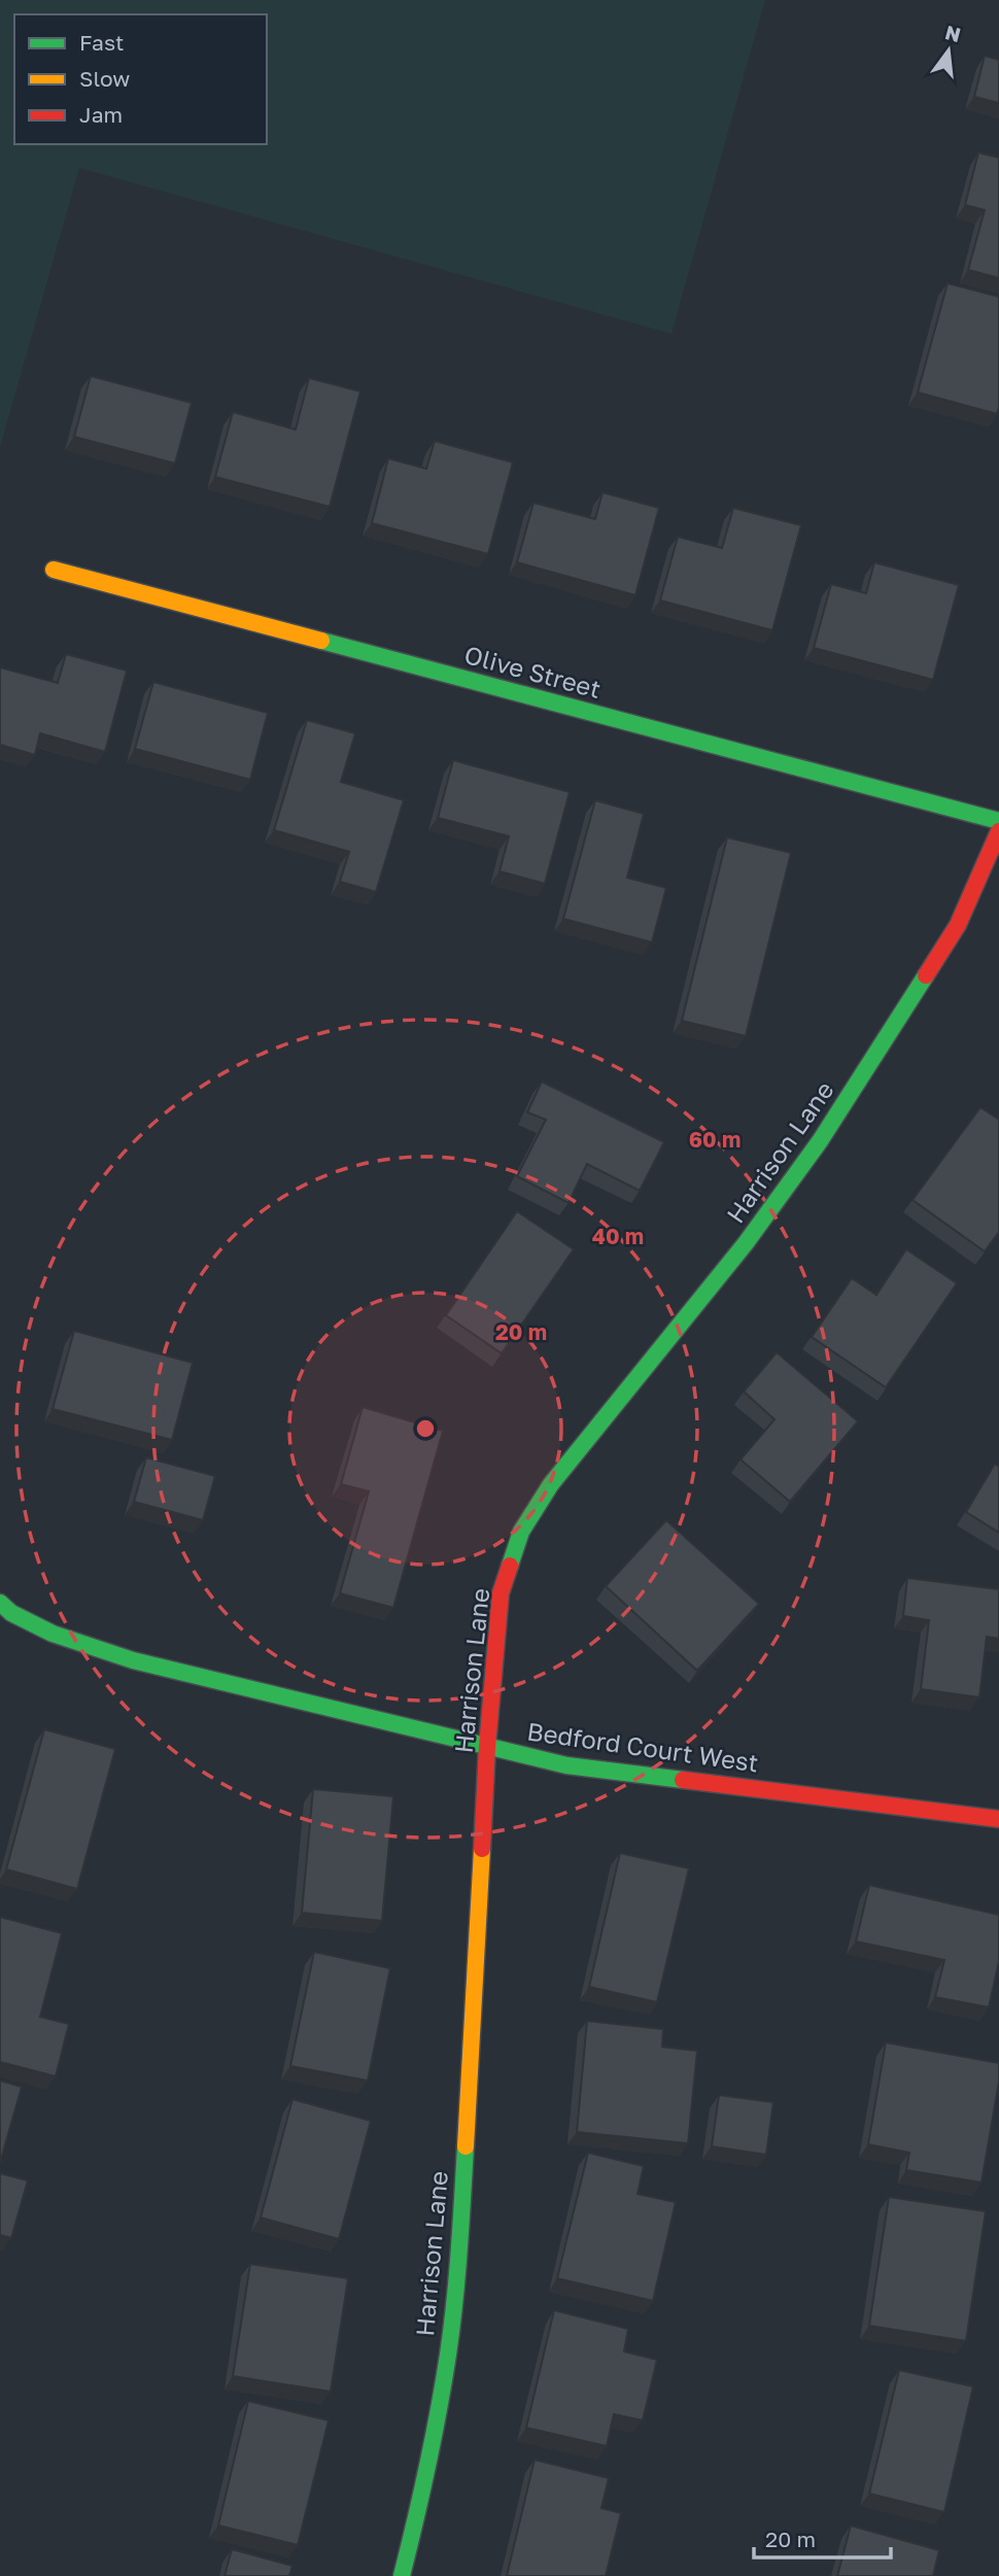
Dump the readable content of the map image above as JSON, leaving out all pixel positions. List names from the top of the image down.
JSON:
{
  "streets": {
    "street": ["Olive Street", "Harrison Lane", "Bedford Court West"]
  },
  "crossings": [
    ["Harrison Lane", "Bedford Court West"]
  ],
  "legend": ["Fast", "Slow", "Jam"],
  "scale_bar": "20 m",
  "north": "top",
  "rings": ["60 m", "40 m", "20 m"]
}
